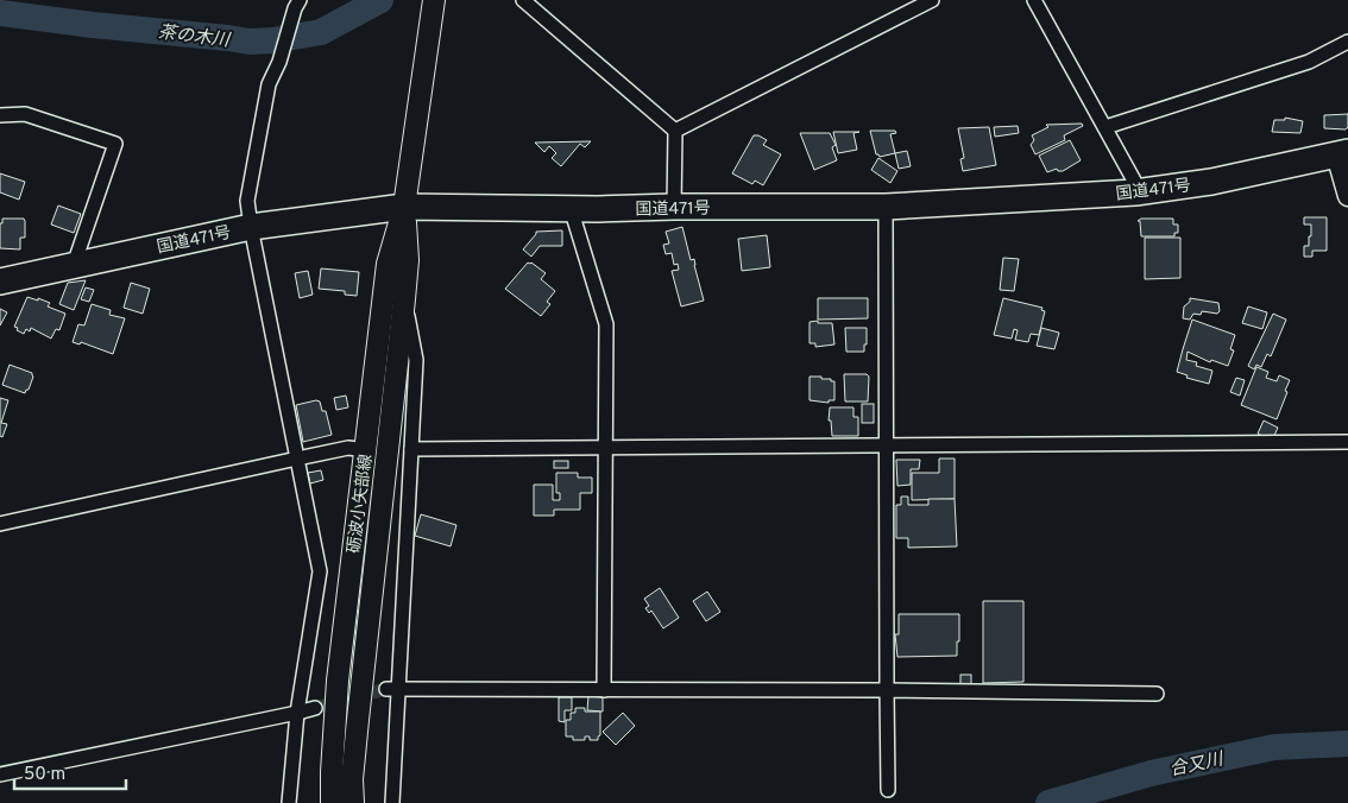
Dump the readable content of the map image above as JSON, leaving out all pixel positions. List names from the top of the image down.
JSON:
{
  "streets": {
    "highway": ["国道471号"],
    "main road": ["砺波小矢部線"]
  },
  "crossings": [
    ["国道471号", "砺波小矢部線"]
  ],
  "water": ["茶の木川", "合又川"],
  "scale_bar": "50 m"
}
